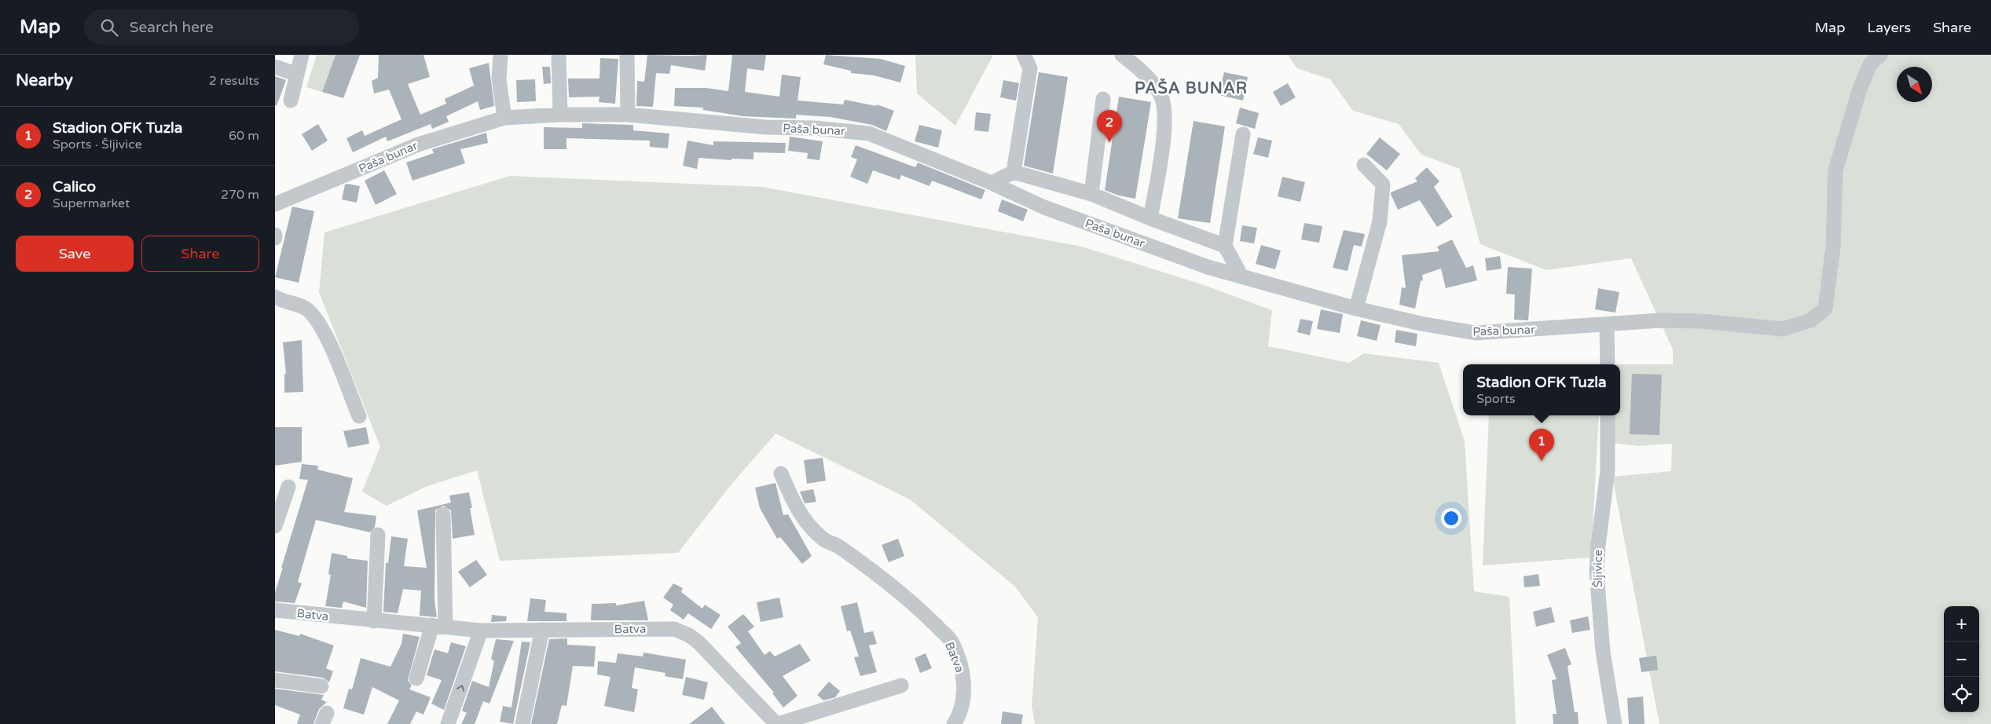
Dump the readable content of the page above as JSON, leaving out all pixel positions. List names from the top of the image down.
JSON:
{
  "streets": {
    "street": ["Paša bunar", "Šljivice", "Batva"]
  },
  "districts": ["PAŠA BUNAR"],
  "north": "bottom right",
  "page": {
    "header": "Map",
    "search": "Search here",
    "nav": ["Map", "Layers", "Share"],
    "heading": ["Nearby", "2 results"],
    "list": [
      {
        "mark": "1",
        "name": "Stadion OFK Tuzla",
        "note": "Sports · Šljivice",
        "value": "60 m"
      },
      {
        "mark": "2",
        "name": "Calico",
        "note": "Supermarket",
        "value": "270 m"
      }
    ],
    "pins": ["2", "1"],
    "buttons": ["Save", "Share"],
    "popup": ["Stadion OFK Tuzla", "Sports"],
    "map_buttons": ["+", "−"]
  }
}
